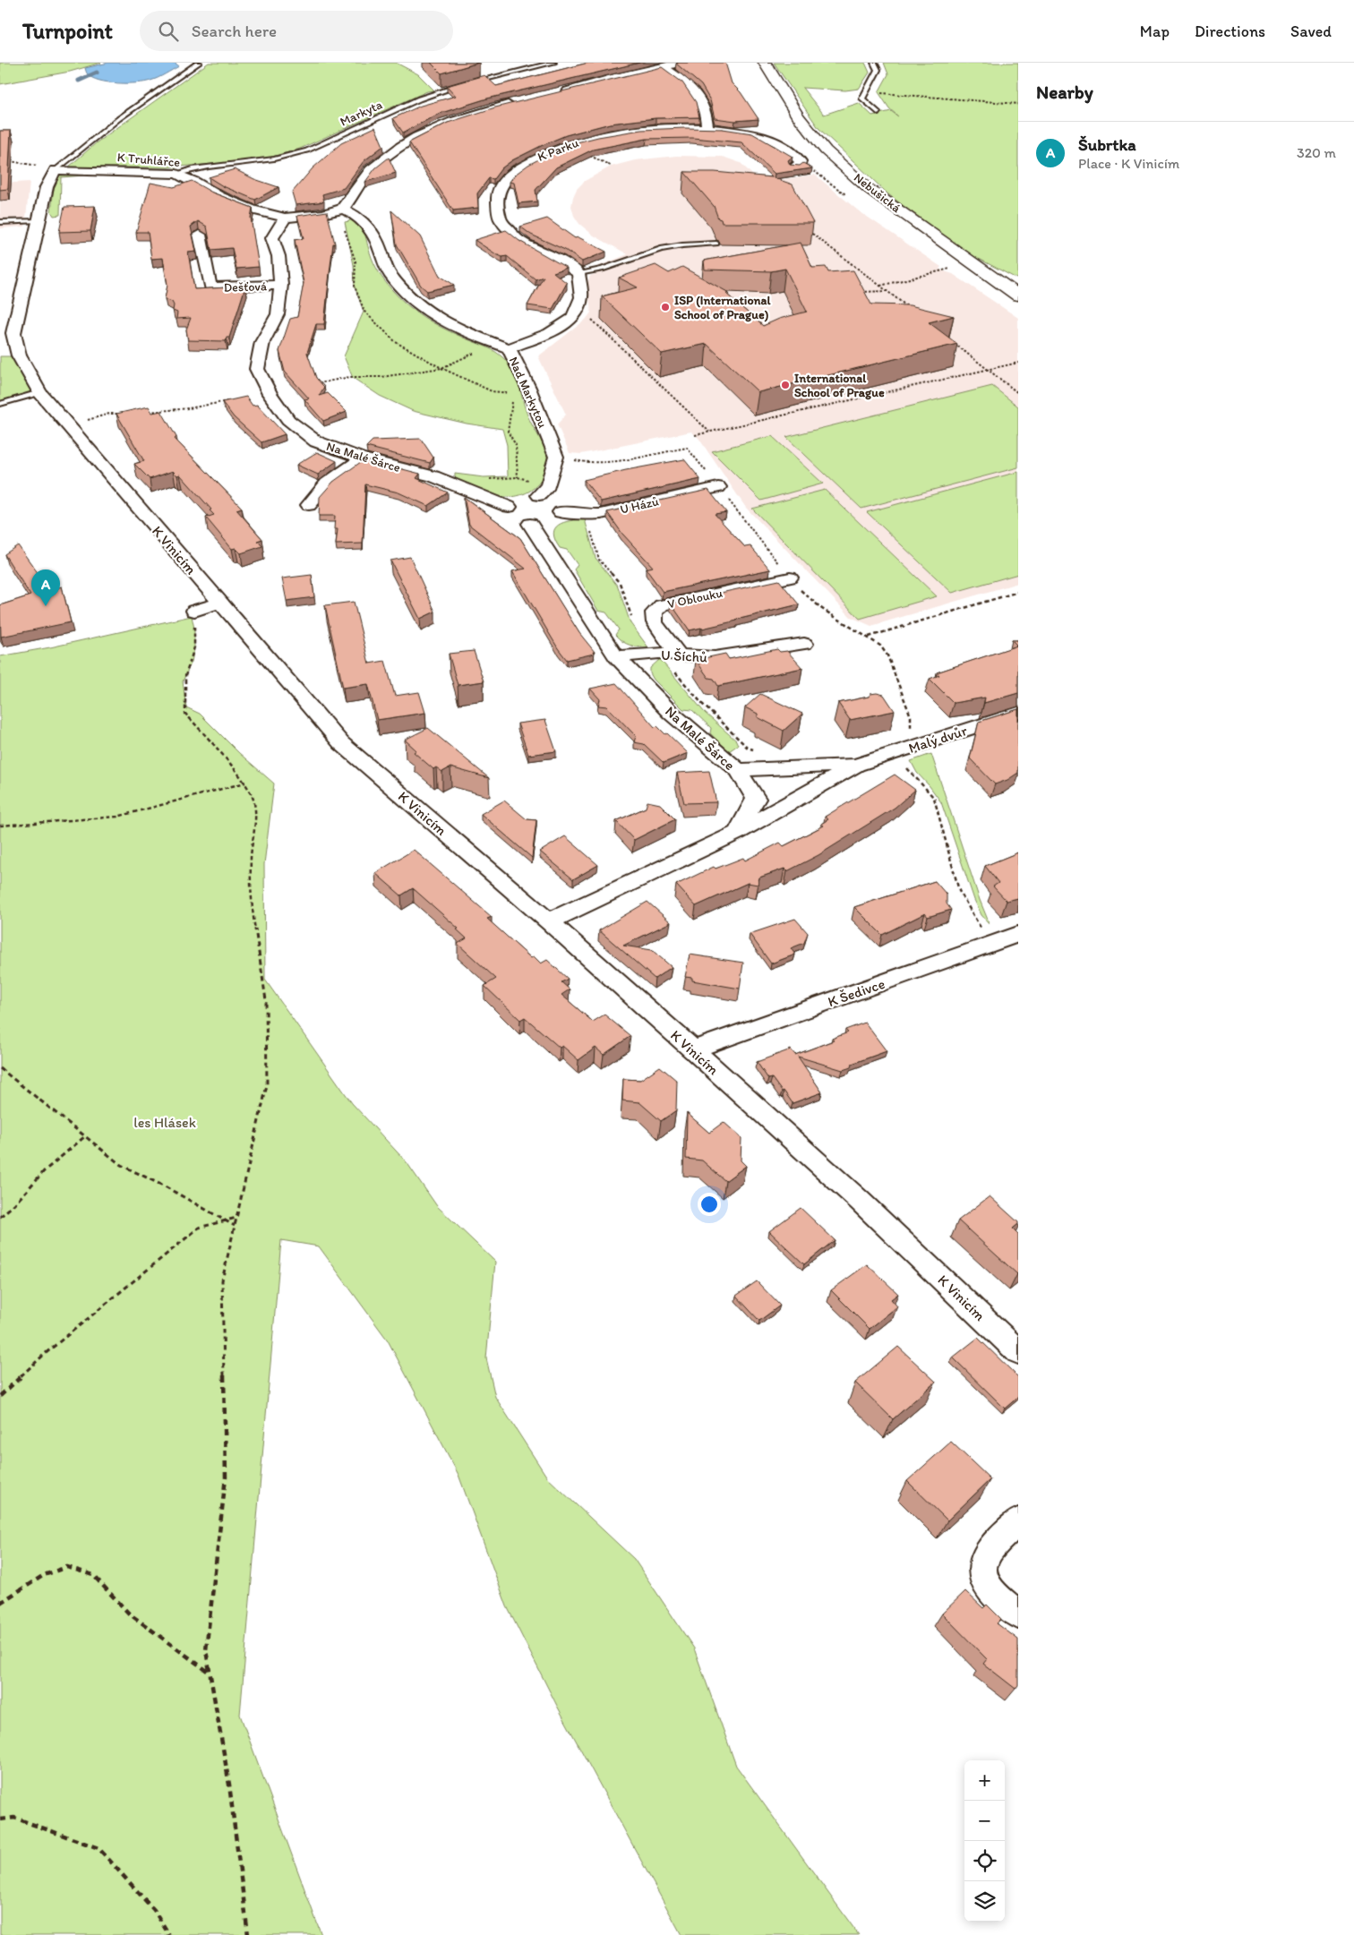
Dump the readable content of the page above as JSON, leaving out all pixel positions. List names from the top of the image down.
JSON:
{
  "streets": {
    "street": [
      "K Parku",
      "K Truhlářce",
      "Nebušická",
      "Dešťová",
      "Nad Markytou",
      "Na Malé Šárce",
      "U Házů",
      "K Vinicím",
      "V Oblouku",
      "U Šíchů",
      "Malý dvůr",
      "K Šedivce"
    ],
    "lane": ["Markyta"]
  },
  "crossings": [
    ["Markyta", "K Truhlářce"],
    ["K Truhlářce", "Na Malé Šárce"],
    ["K Truhlářce", "K Vinicím"],
    ["Dešťová", "Na Malé Šárce"],
    ["Na Malé Šárce", "U Šíchů"],
    ["Na Malé Šárce", "Malý dvůr"],
    ["K Vinicím", "K Šedivce"],
    ["V Oblouku", "U Šíchů"]
  ],
  "parks": ["les Hlásek"],
  "places": ["ISP (International School of Prague)", "International School of Prague"],
  "page": {
    "header": "Turnpoint",
    "search": "Search here",
    "nav": ["Map", "Directions", "Saved"],
    "heading": "Nearby",
    "list": [
      {
        "mark": "A",
        "name": "Šubrtka",
        "note": "Place · K Vinicím",
        "value": "320 m"
      }
    ],
    "pins": "A",
    "map_buttons": ["+", "−"]
  }
}
